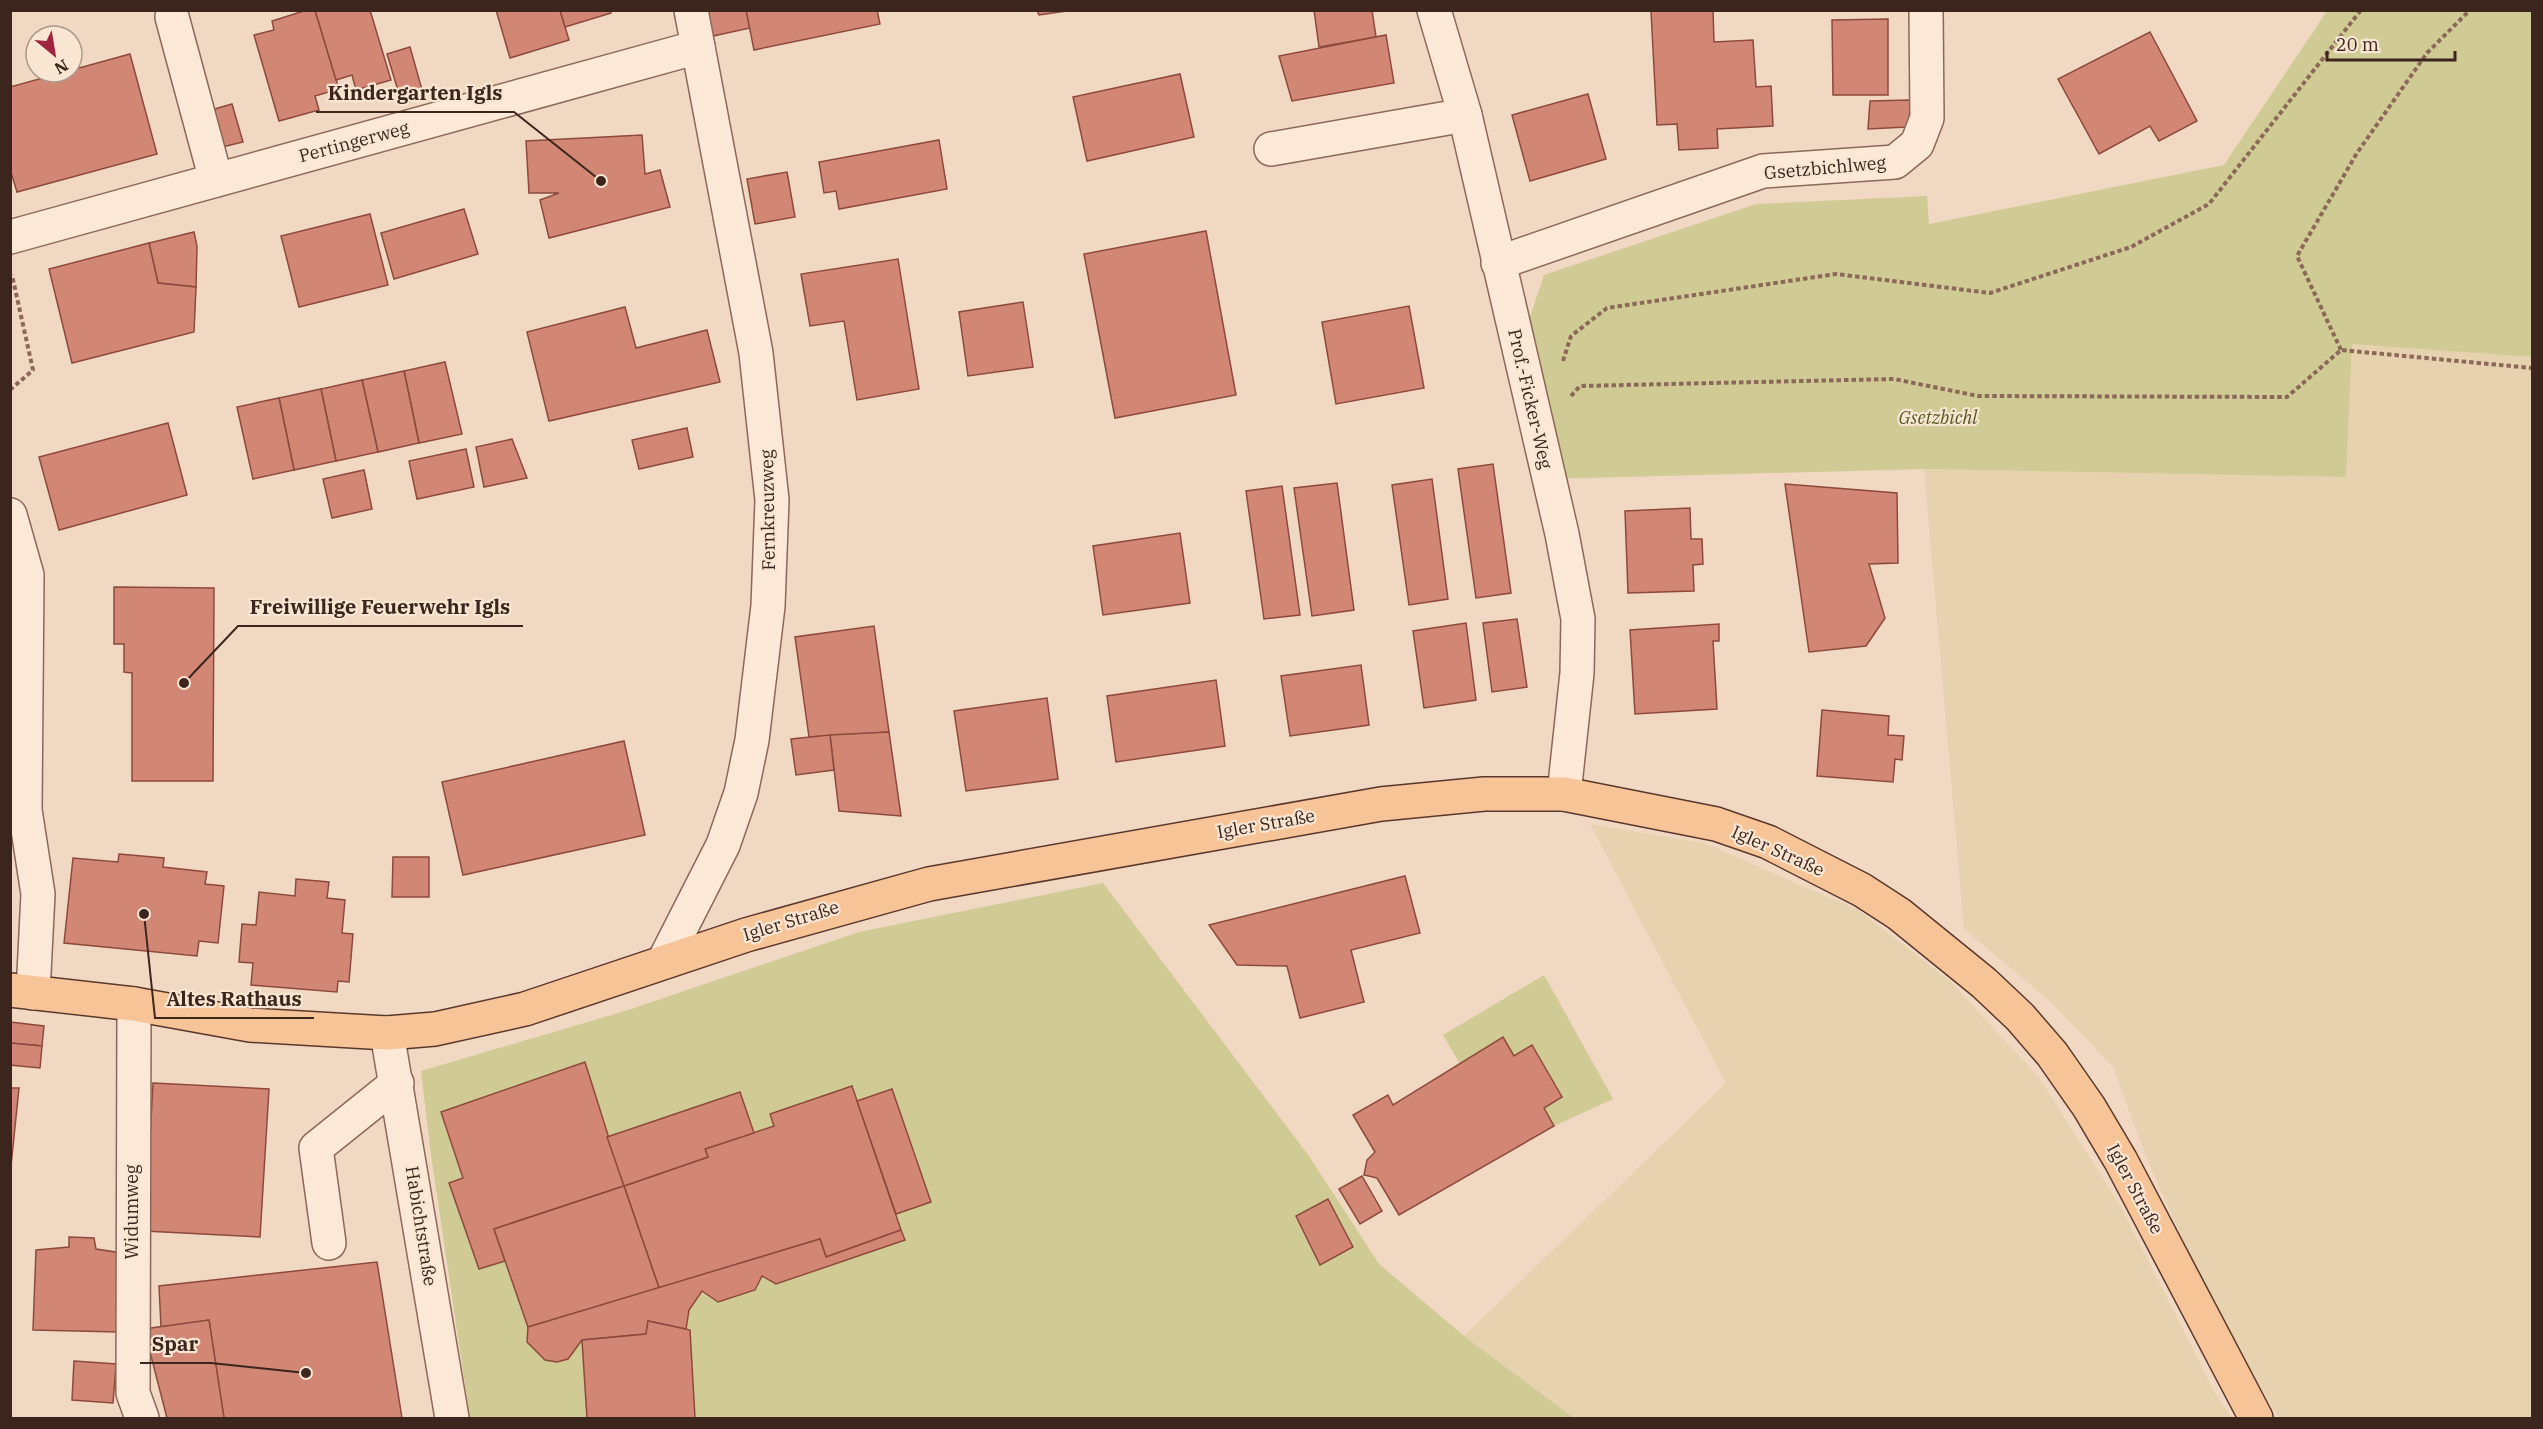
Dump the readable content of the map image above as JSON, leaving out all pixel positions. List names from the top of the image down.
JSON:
{
  "streets": {
    "main road": ["Igler Straße"],
    "street": [
      "Pertingerweg",
      "Gsetzbichlweg",
      "Prof.-Ficker-Weg",
      "Fernkreuzweg",
      "Widumweg",
      "Habichtstraße"
    ]
  },
  "crossings": [
    ["Pertingerweg", "Fernkreuzweg"],
    ["Gsetzbichlweg", "Prof.-Ficker-Weg"],
    ["Prof.-Ficker-Weg", "Igler Straße"],
    ["Fernkreuzweg", "Igler Straße"],
    ["Igler Straße", "Widumweg"],
    ["Igler Straße", "Habichtstraße"]
  ],
  "parks": ["Gsetzbichl"],
  "places": [
    "Kindergarten Igls",
    "Freiwillige Feuerwehr Igls",
    "Altes Rathaus",
    "Spar"
  ],
  "scale_bar": "20 m",
  "north": "bottom right"
}
